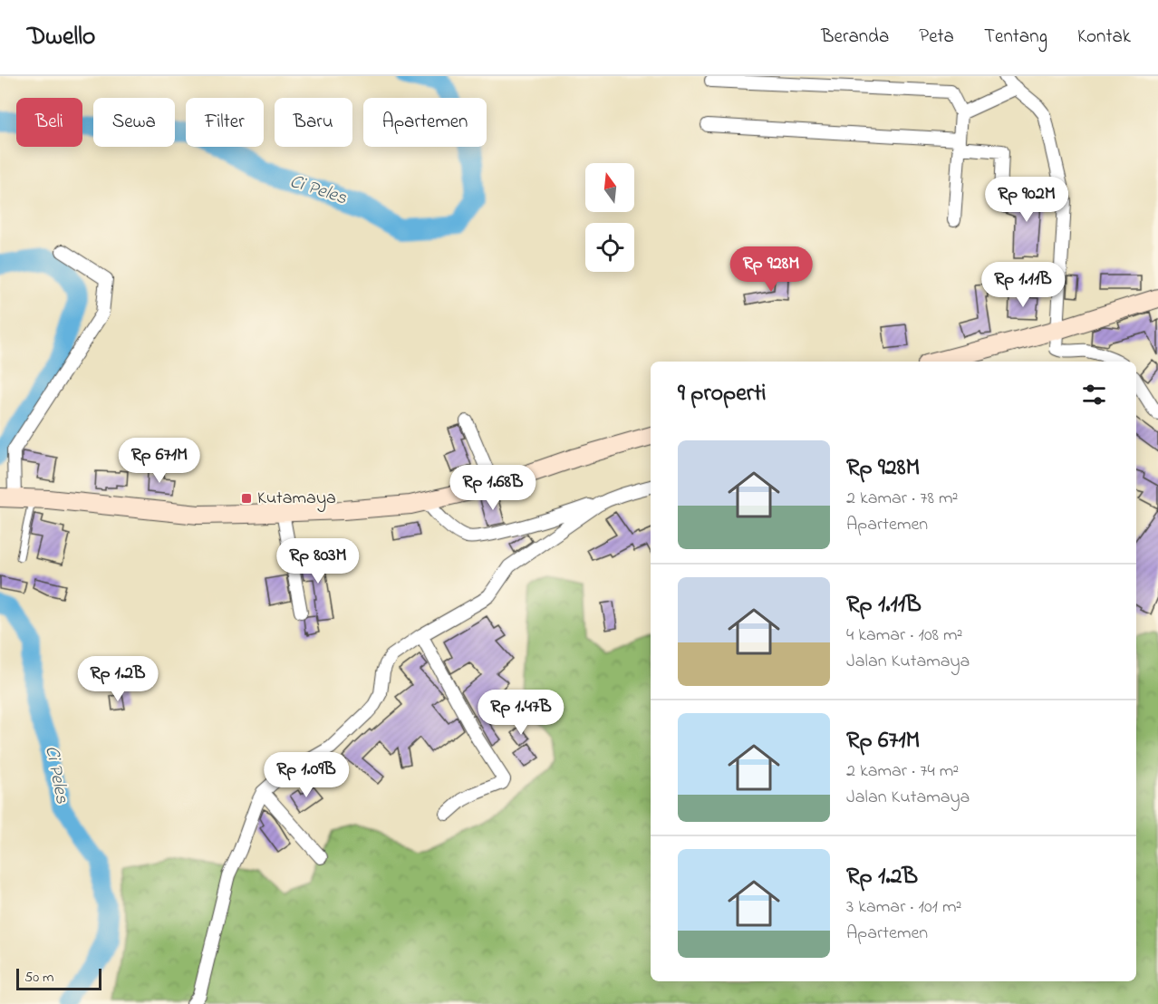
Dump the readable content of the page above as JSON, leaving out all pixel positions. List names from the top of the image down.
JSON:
{
  "water": ["Ci Peles"],
  "places": {
    "transit": ["Kutamaya"]
  },
  "scale_bar": "50 m",
  "north": "top",
  "page": {
    "header": "Dwello",
    "nav": [
      "Beranda",
      "Peta",
      "Tentang",
      "Kontak"
    ],
    "chip": [
      "Beli",
      "Sewa",
      "Filter",
      "Baru",
      "Apartemen"
    ],
    "price": [
      "Rp 902M",
      "Rp 928M",
      "Rp 1.11B",
      "Rp 671M",
      "Rp 1.68B",
      "Rp 803M",
      "Rp 1.2B",
      "Rp 1.47B",
      "Rp 1.09B"
    ],
    "heading": "9 properti",
    "list": [
      {
        "name": "Rp 928M",
        "note": "2 kamar · 78 m² · Apartemen"
      },
      {
        "name": "Rp 1.11B",
        "note": "4 kamar · 108 m² · Jalan Kutamaya"
      },
      {
        "name": "Rp 671M",
        "note": "2 kamar · 74 m² · Jalan Kutamaya"
      },
      {
        "name": "Rp 1.2B",
        "note": "3 kamar · 101 m² · Apartemen"
      }
    ],
    "scale": "50 m"
  }
}
